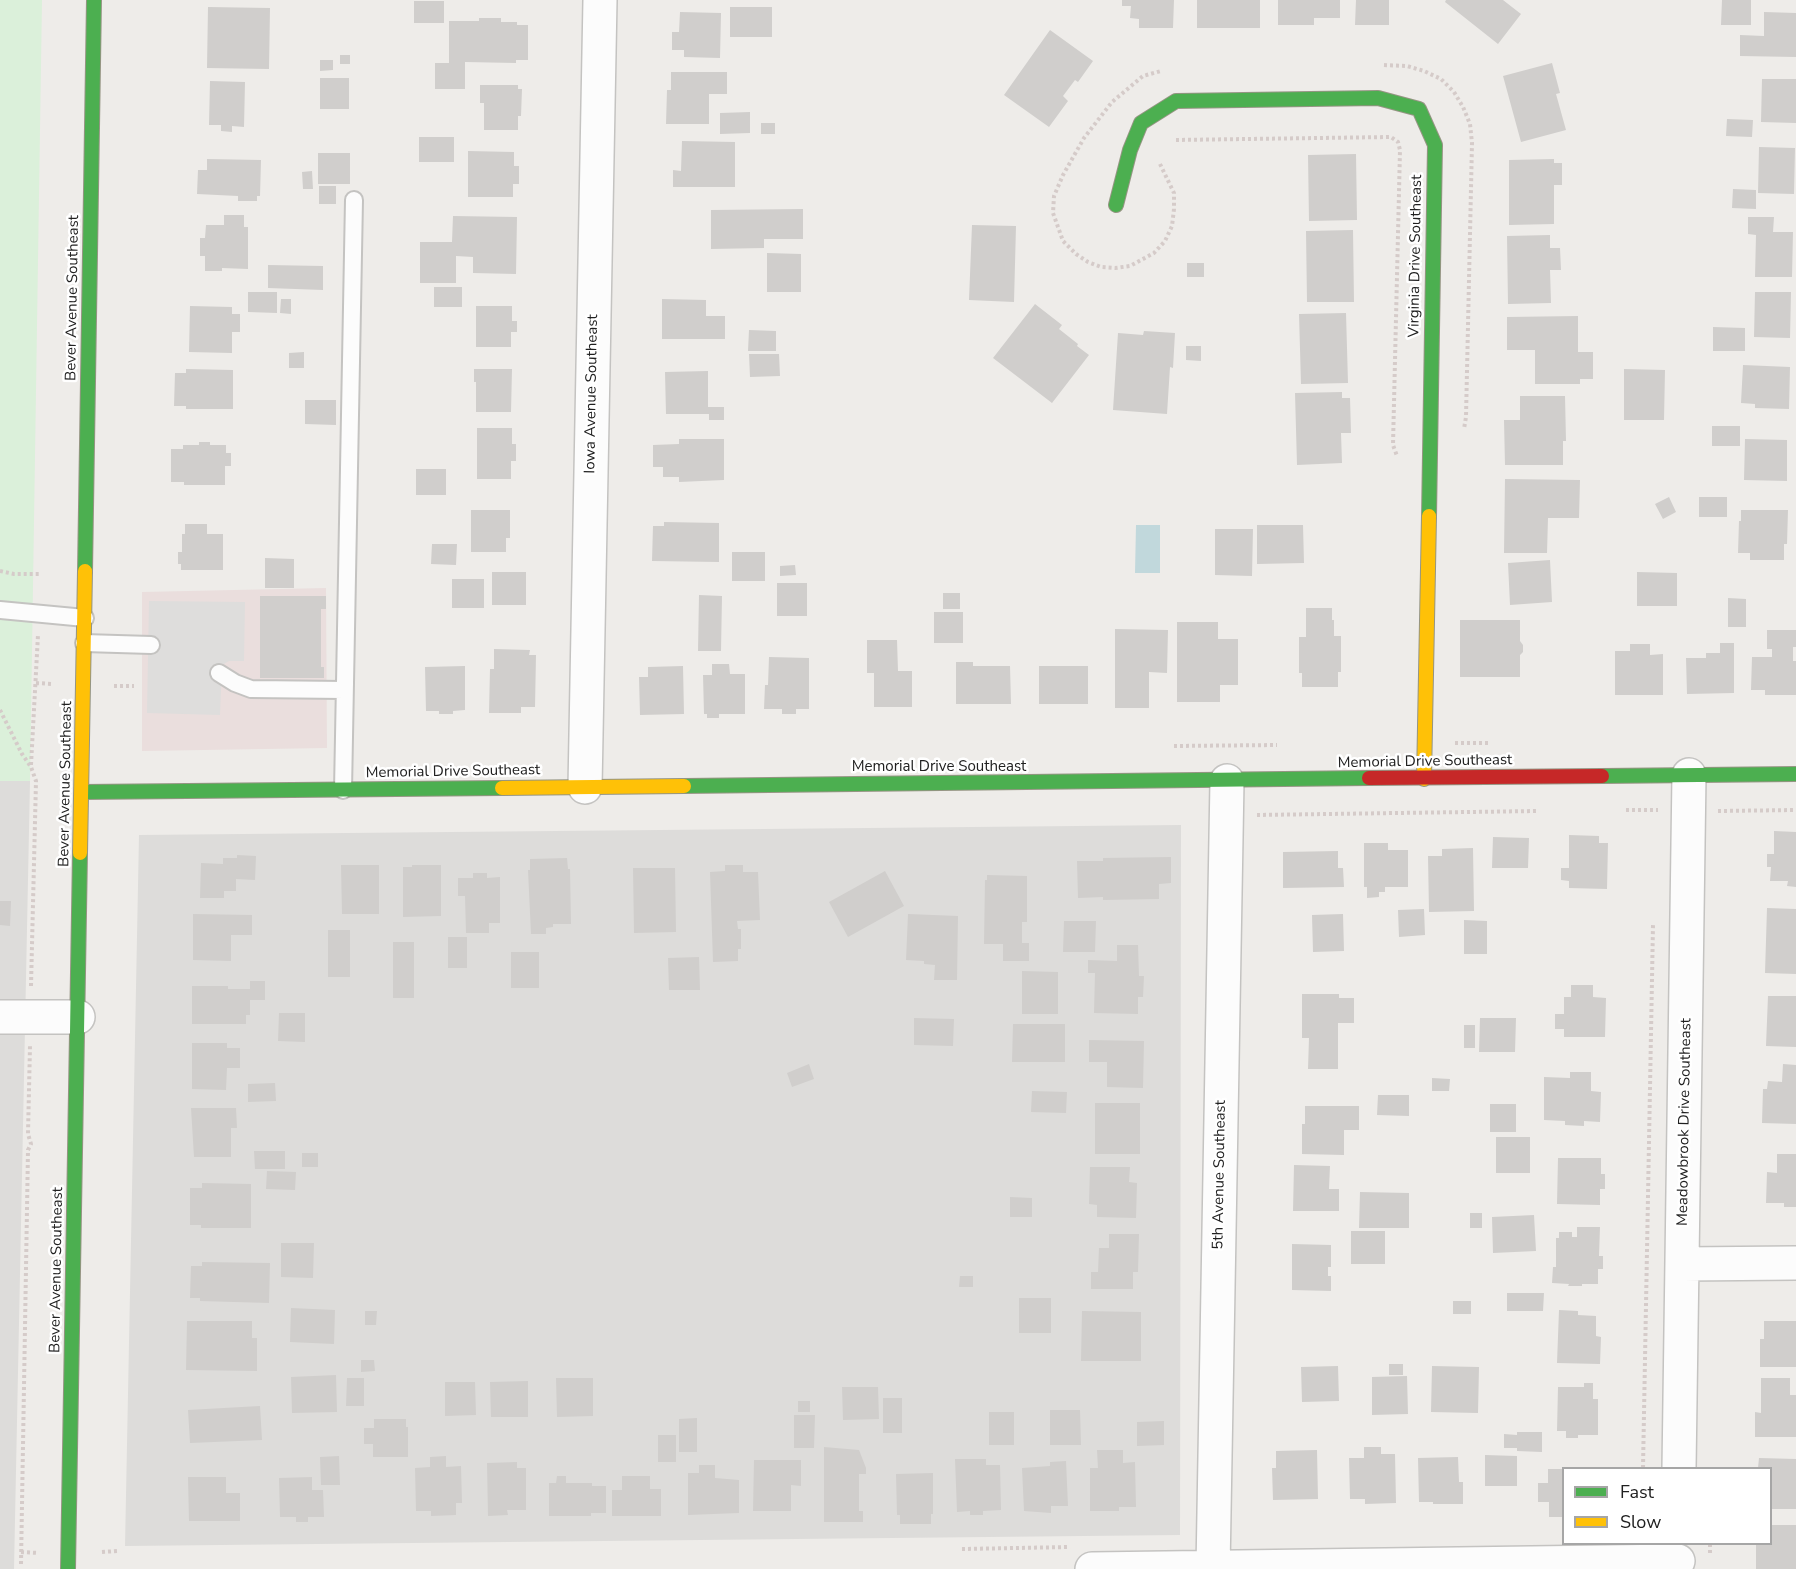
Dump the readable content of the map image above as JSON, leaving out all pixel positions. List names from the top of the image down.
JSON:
{
  "streets": {
    "street": [
      "Virginia Drive Southeast",
      "Bever Avenue Southeast",
      "Iowa Avenue Southeast",
      "Memorial Drive Southeast",
      "Meadowbrook Drive Southeast",
      "5th Avenue Southeast"
    ]
  },
  "crossings": [
    ["Virginia Drive Southeast", "Memorial Drive Southeast"],
    ["Bever Avenue Southeast", "Memorial Drive Southeast"],
    ["Iowa Avenue Southeast", "Memorial Drive Southeast"],
    ["Memorial Drive Southeast", "Meadowbrook Drive Southeast"],
    ["Memorial Drive Southeast", "5th Avenue Southeast"]
  ],
  "legend": ["Fast", "Slow"]
}
